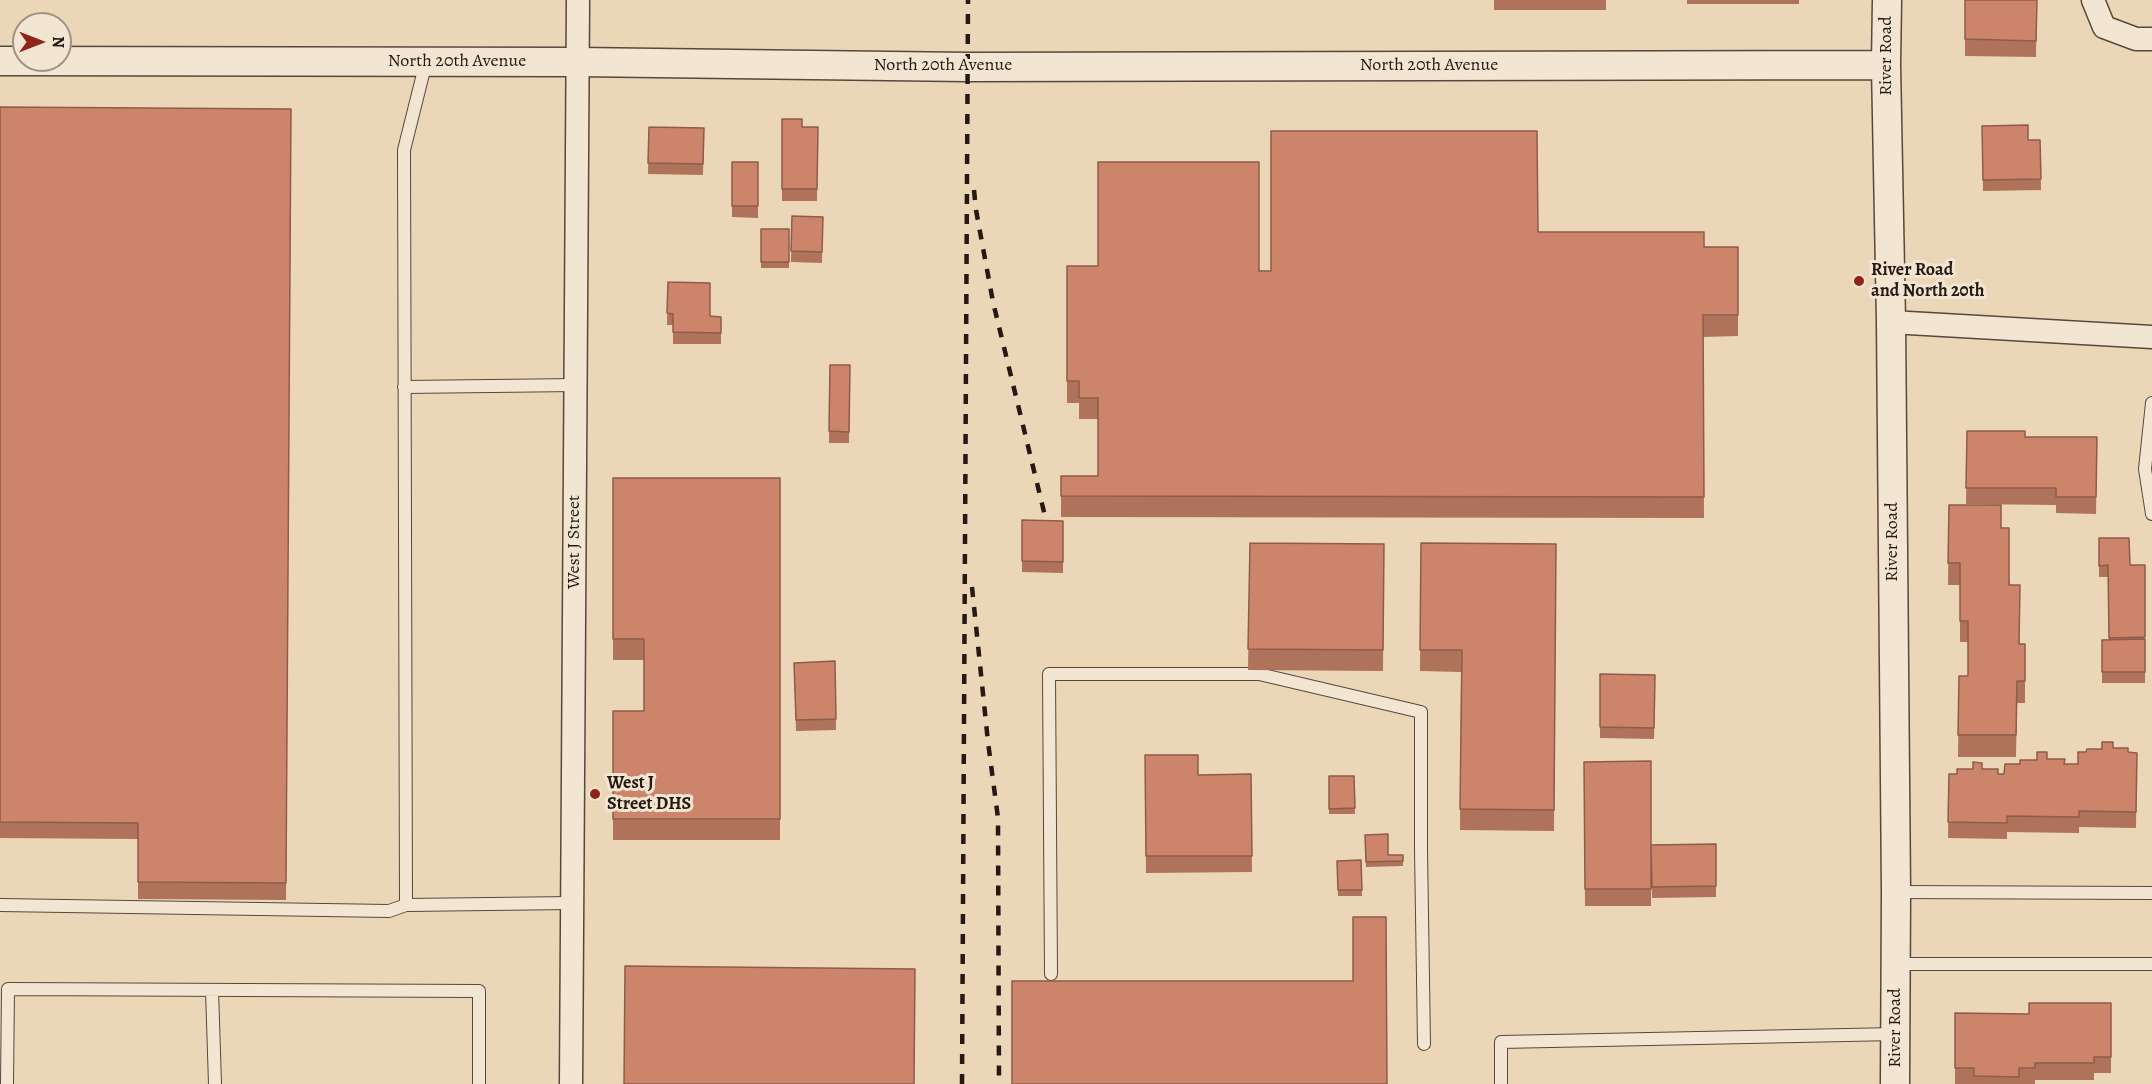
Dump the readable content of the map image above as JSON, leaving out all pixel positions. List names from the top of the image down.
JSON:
{
  "streets": {
    "street": ["River Road", "North 20th Avenue", "West J Street"]
  },
  "crossings": [
    ["River Road", "North 20th Avenue"],
    ["North 20th Avenue", "West J Street"]
  ],
  "places": ["River Road and North 20th", "West J Street DHS"],
  "north": "right"
}
